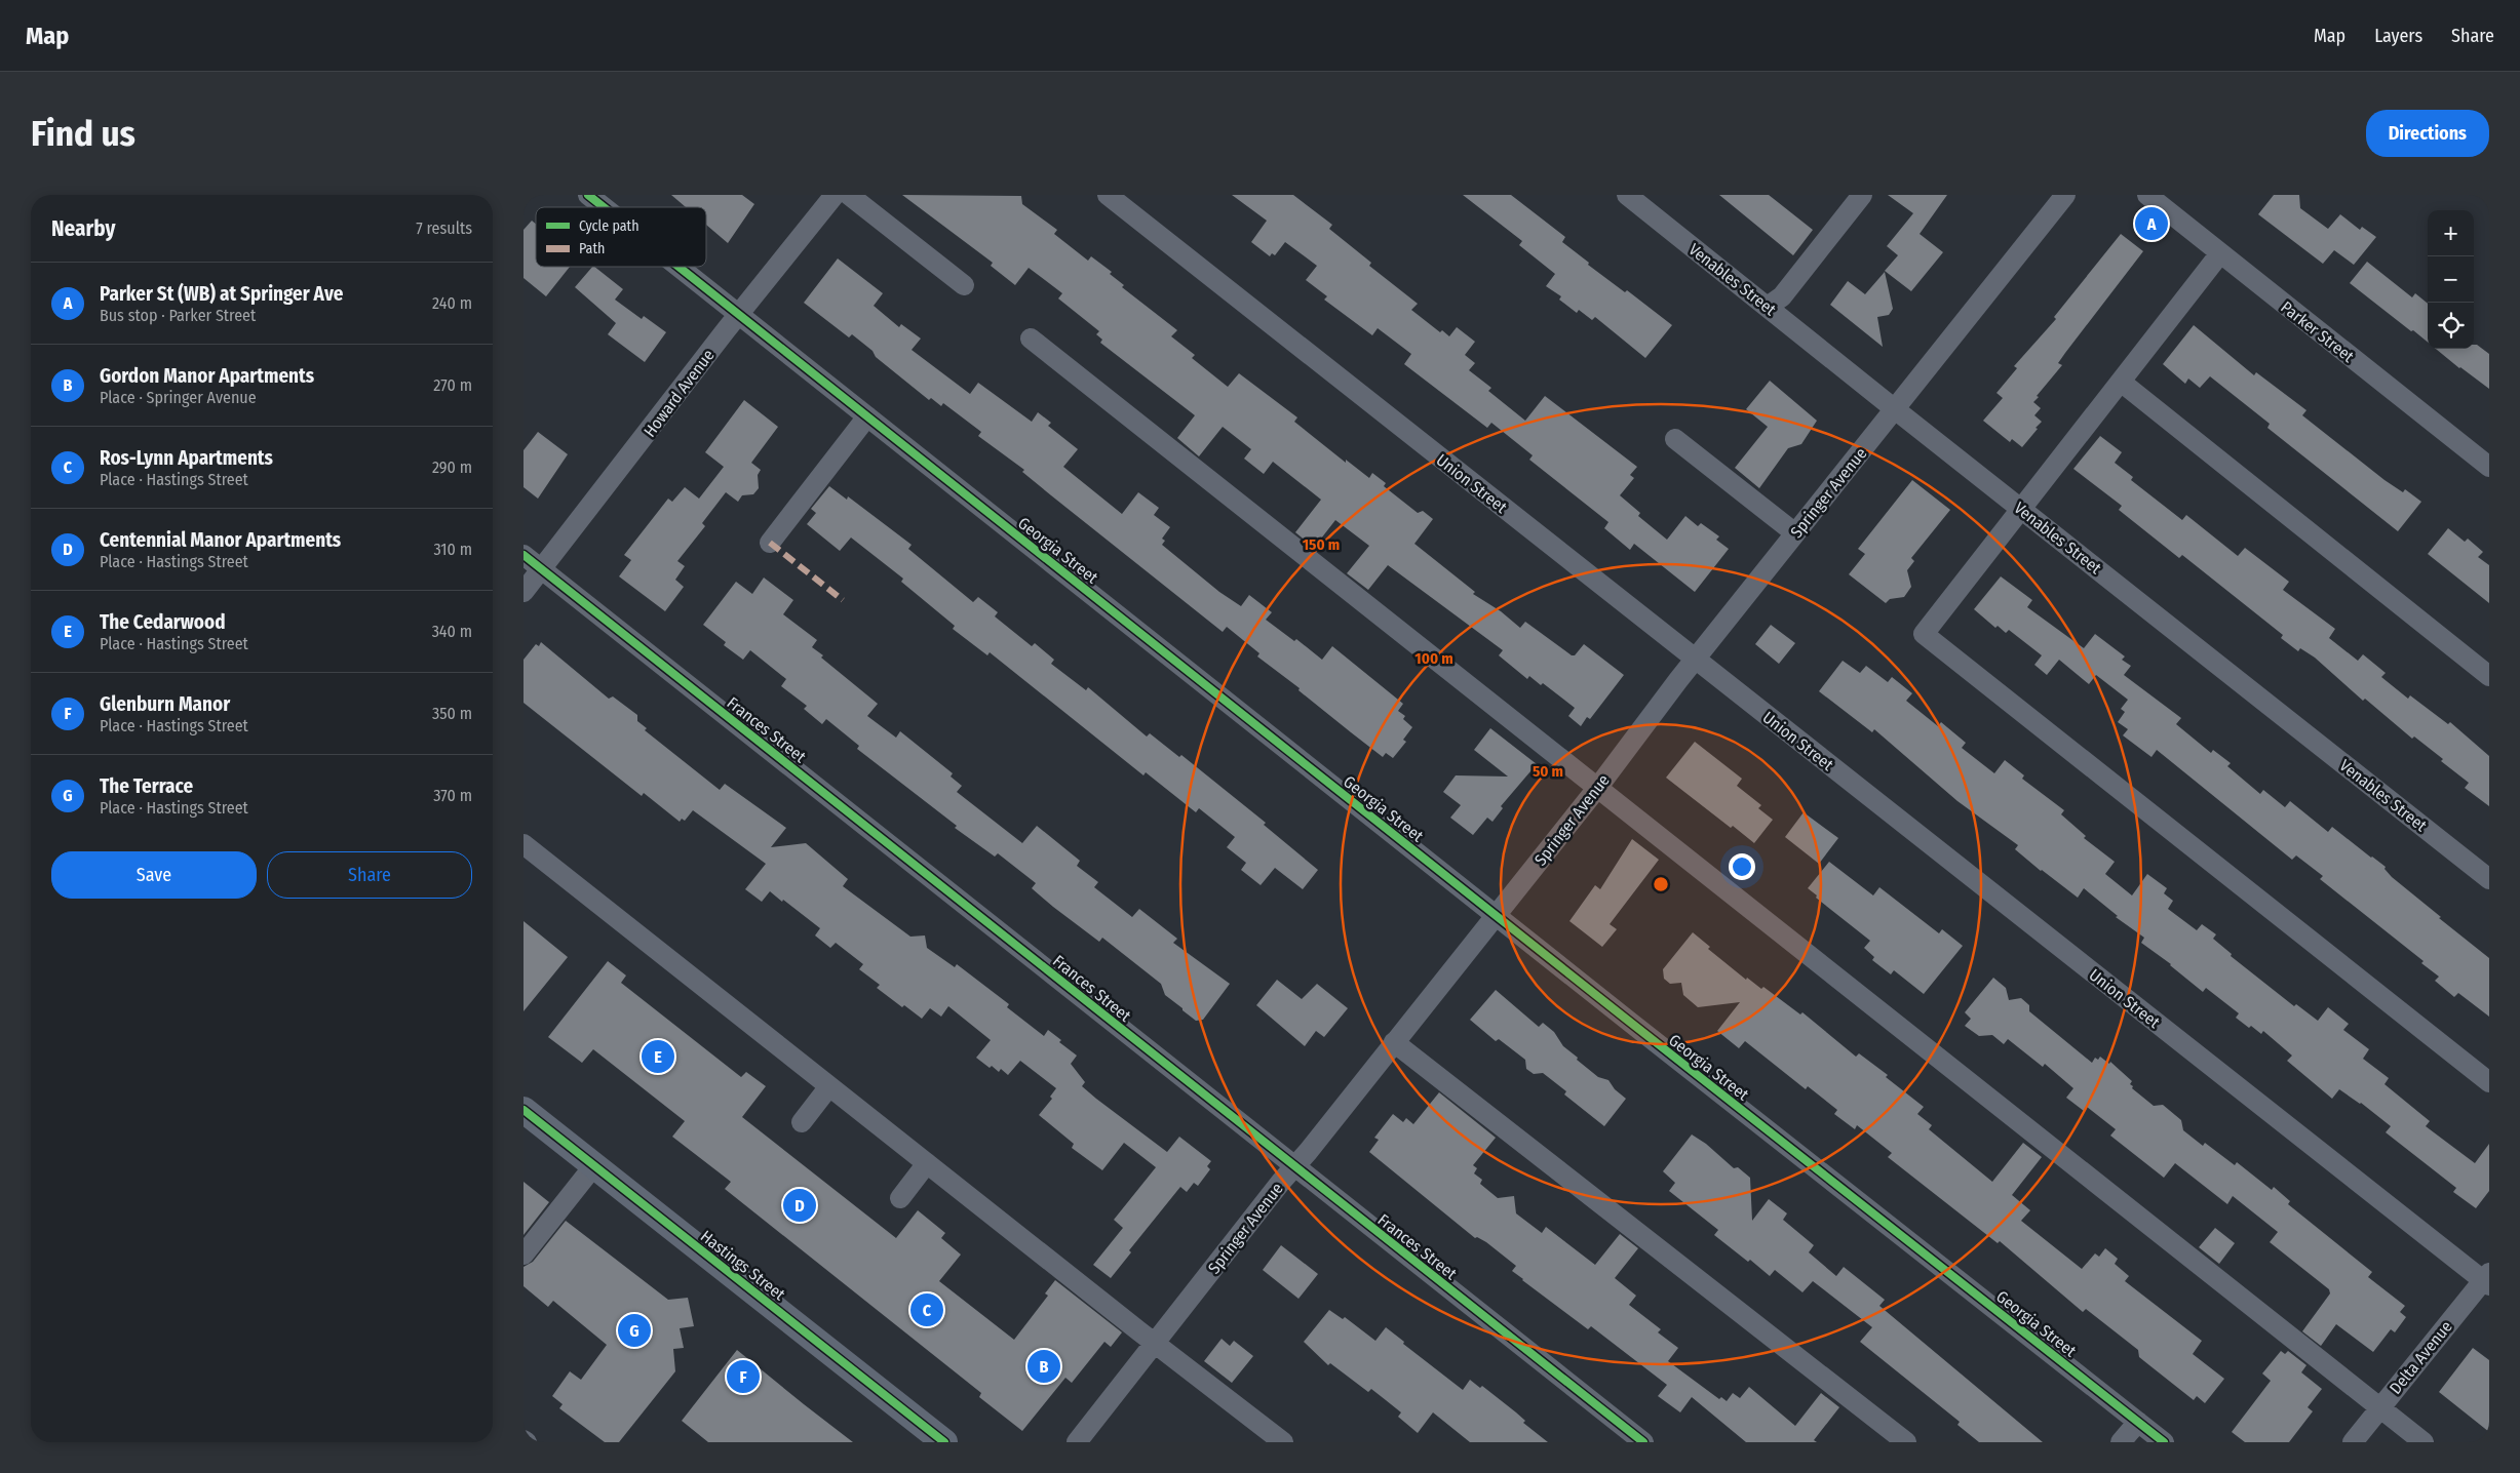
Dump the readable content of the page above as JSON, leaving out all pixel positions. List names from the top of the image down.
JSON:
{
  "streets": {
    "main road": ["Hastings Street"],
    "street": [
      "Venables Street",
      "Parker Street",
      "Howard Avenue",
      "Union Street",
      "Springer Avenue",
      "Georgia Street",
      "Frances Street",
      "Delta Avenue"
    ]
  },
  "crossings": [
    ["Venables Street", "Springer Avenue"],
    ["Howard Avenue", "Georgia Street"],
    ["Howard Avenue", "Frances Street"],
    ["Union Street", "Springer Avenue"],
    ["Union Street", "Delta Avenue"],
    ["Springer Avenue", "Georgia Street"],
    ["Springer Avenue", "Frances Street"]
  ],
  "legend": ["Cycle path", "Path"],
  "page": {
    "header": "Map",
    "nav": ["Map", "Layers", "Share"],
    "buttons": [
      "Directions",
      ["Save", "Share"]
    ],
    "title": "Find us",
    "heading": ["Nearby", "7 results"],
    "pins": [
      "A",
      "E",
      "D",
      "C",
      "G",
      "B",
      "F"
    ],
    "map_buttons": ["+", "−"],
    "list": [
      {
        "mark": "A",
        "name": "Parker St (WB) at Springer Ave",
        "note": "Bus stop · Parker Street",
        "value": "240 m"
      },
      {
        "mark": "B",
        "name": "Gordon Manor Apartments",
        "note": "Place · Springer Avenue",
        "value": "270 m"
      },
      {
        "mark": "C",
        "name": "Ros-Lynn Apartments",
        "note": "Place · Hastings Street",
        "value": "290 m"
      },
      {
        "mark": "D",
        "name": "Centennial Manor Apartments",
        "note": "Place · Hastings Street",
        "value": "310 m"
      },
      {
        "mark": "E",
        "name": "The Cedarwood",
        "note": "Place · Hastings Street",
        "value": "340 m"
      },
      {
        "mark": "F",
        "name": "Glenburn Manor",
        "note": "Place · Hastings Street",
        "value": "350 m"
      },
      {
        "mark": "G",
        "name": "The Terrace",
        "note": "Place · Hastings Street",
        "value": "370 m"
      }
    ]
  },
  "rings": ["150 m", "100 m", "50 m"]
}
